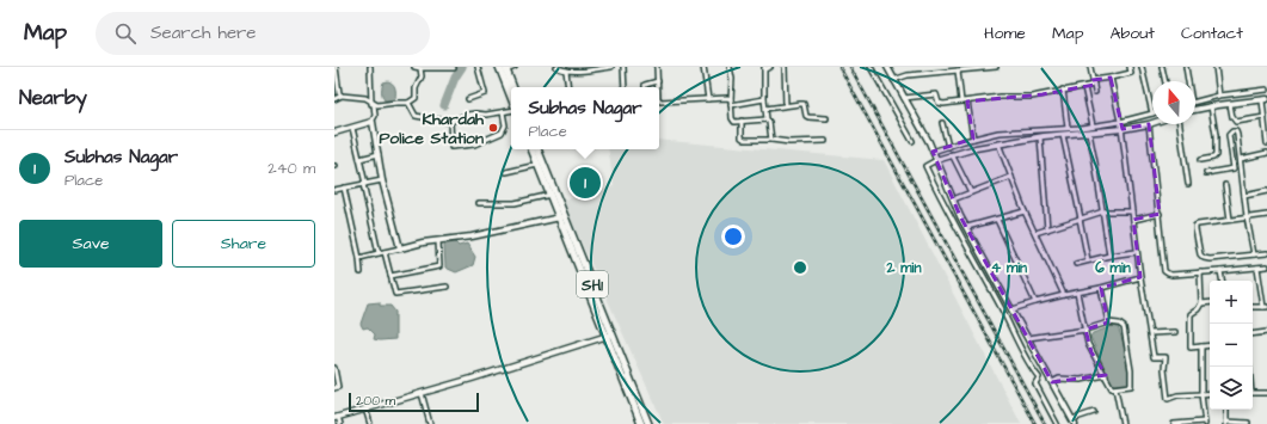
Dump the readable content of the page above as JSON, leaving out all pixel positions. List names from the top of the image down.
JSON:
{
  "streets": {
    "main road": ["SH1"]
  },
  "places": ["Khardah Police Station"],
  "scale_bar": "200 m",
  "north": "top",
  "page": {
    "header": "Map",
    "search": "Search here",
    "nav": [
      "Home",
      "Map",
      "About",
      "Contact"
    ],
    "heading": "Nearby",
    "popup": ["Subhas Nagar", "Place"],
    "list": [
      {
        "mark": "1",
        "name": "Subhas Nagar",
        "note": "Place",
        "value": "240 m"
      }
    ],
    "pins": "1",
    "buttons": ["Save", "Share"],
    "map_buttons": ["+", "−"],
    "scale": "200 m"
  },
  "rings": ["2 min", "4 min", "6 min"]
}
